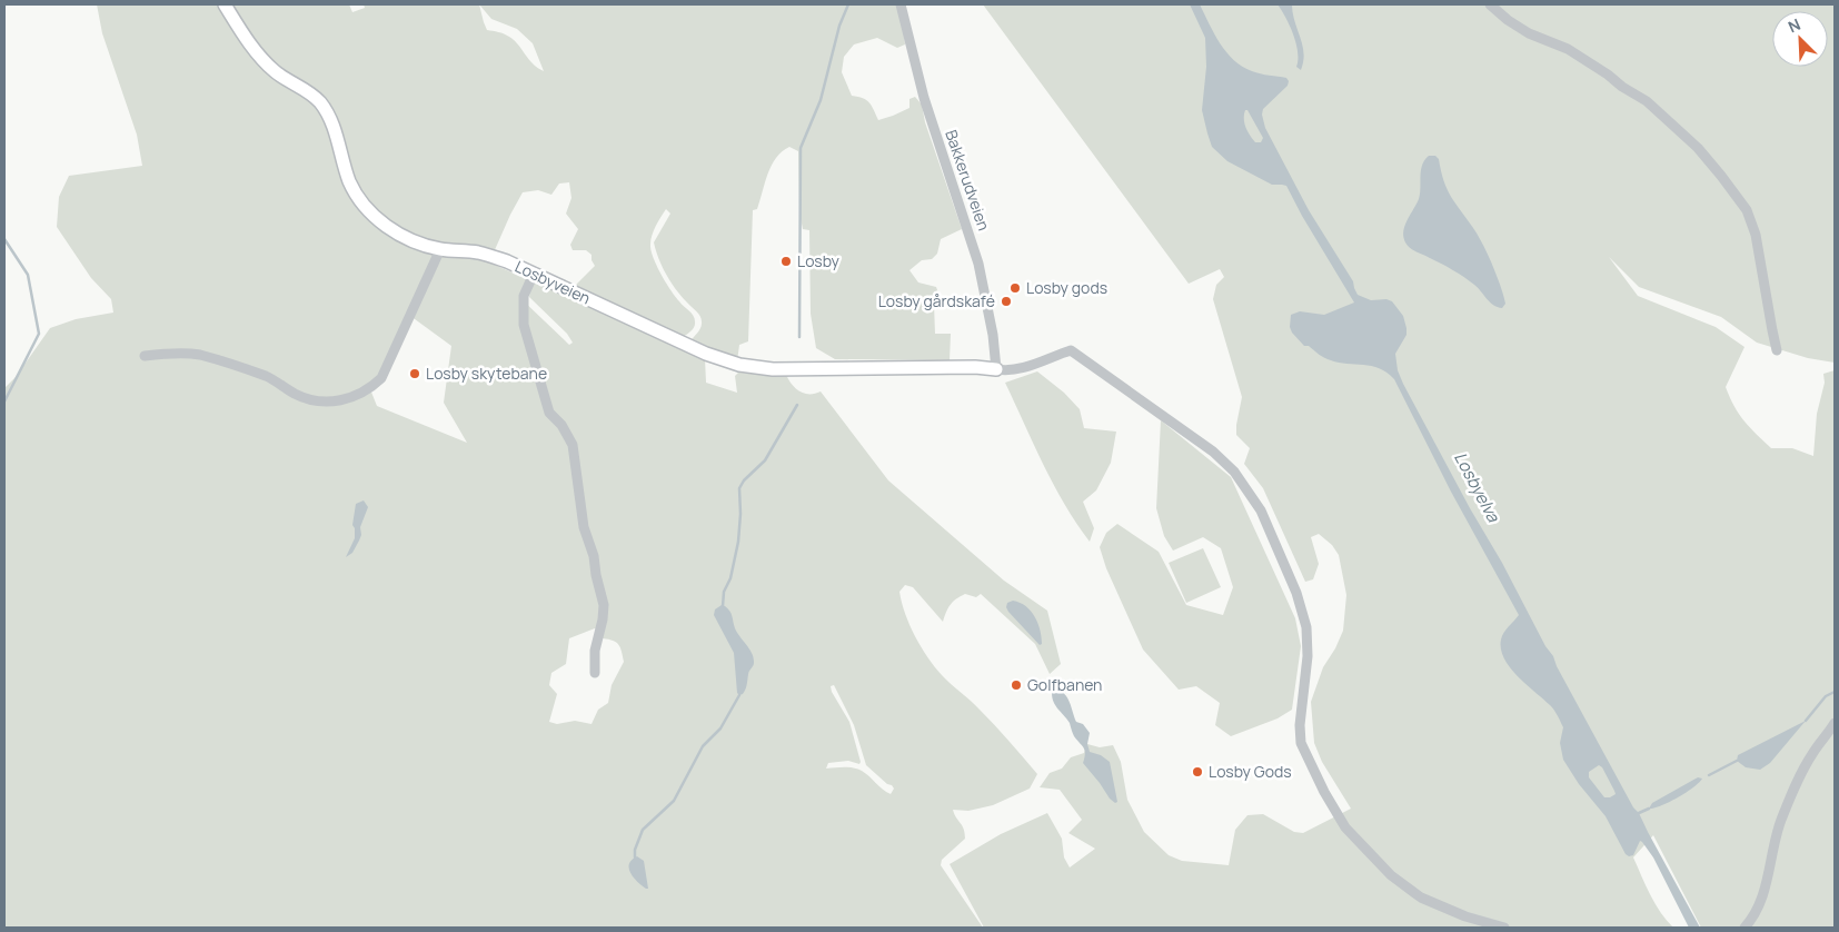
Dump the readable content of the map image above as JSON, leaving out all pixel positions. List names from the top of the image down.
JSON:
{
  "streets": {
    "main road": ["Losbyveien"],
    "street": ["Bakkerudveien"]
  },
  "crossings": [
    ["Bakkerudveien", "Losbyveien"]
  ],
  "water": ["Losbyelva"],
  "places": [
    "Losby",
    "Losby gods",
    "Losby gårdskafé",
    "Losby skytebane",
    "Golfbanen",
    "Losby Gods"
  ],
  "north": "top left"
}
